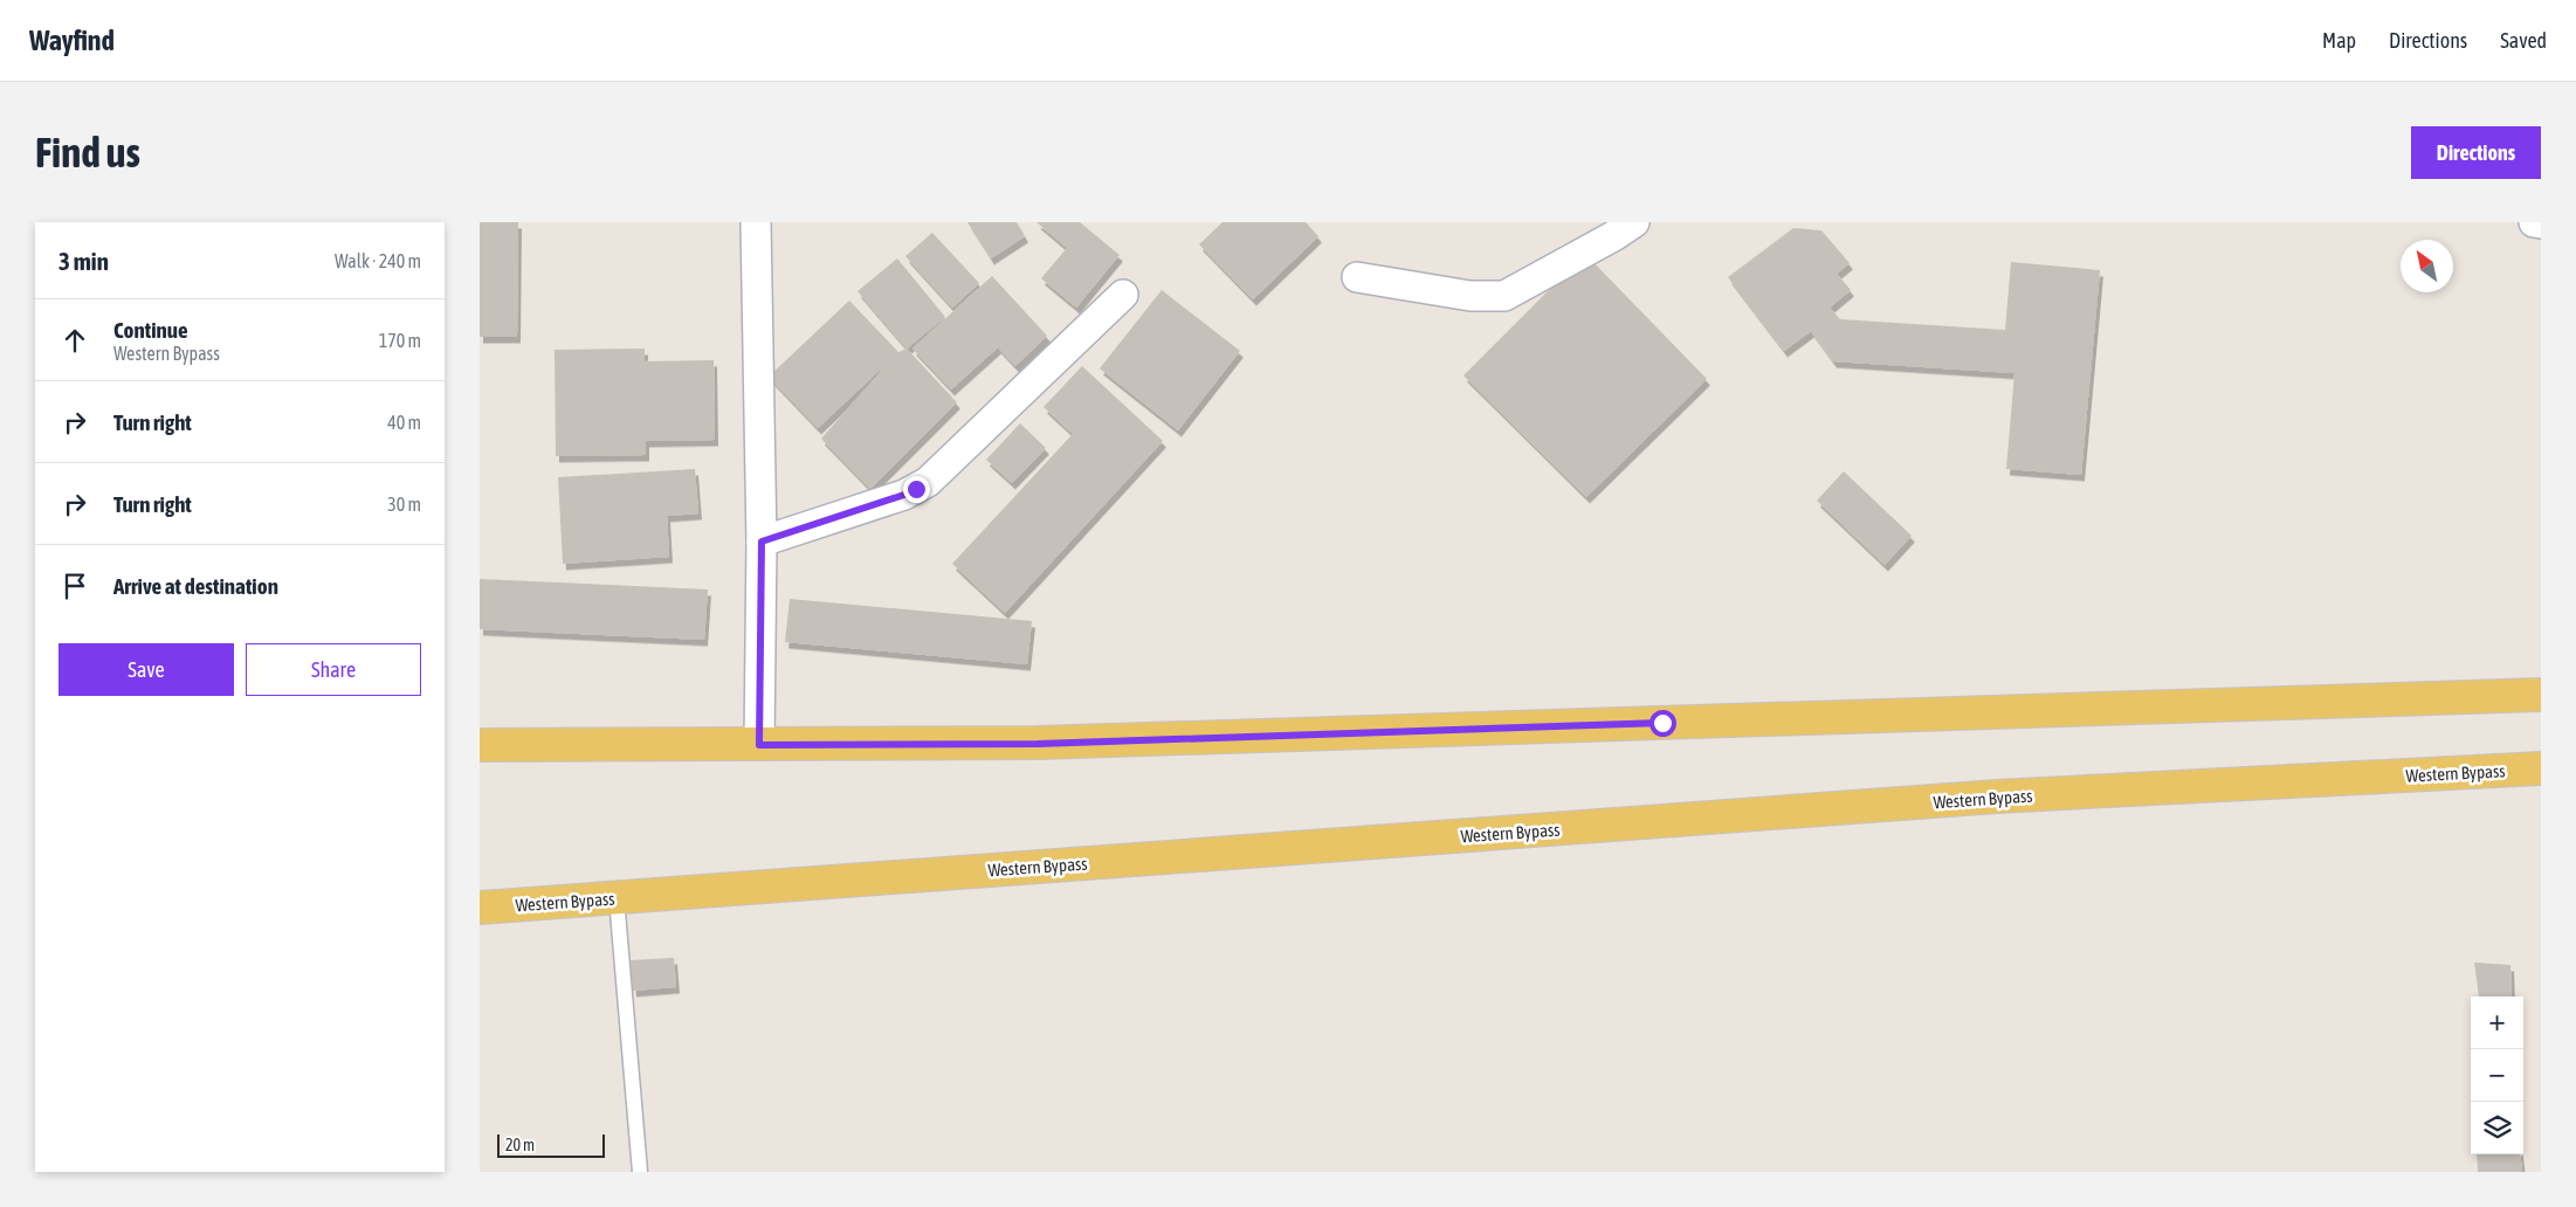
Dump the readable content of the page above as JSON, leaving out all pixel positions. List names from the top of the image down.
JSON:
{
  "streets": {
    "main road": ["Western Bypass"]
  },
  "scale_bar": "20 m",
  "north": "top left",
  "page": {
    "header": "Wayfind",
    "nav": ["Map", "Directions", "Saved"],
    "buttons": [
      "Directions",
      ["Save", "Share"]
    ],
    "title": "Find us",
    "heading": ["3 min", "Walk · 240 m"],
    "list": [
      ["Continue", "Western Bypass", "170 m"],
      ["Turn right", "40 m"],
      ["Turn right", "30 m"],
      "Arrive at destination"
    ],
    "map_buttons": ["+", "−"],
    "scale": "20 m"
  }
}
